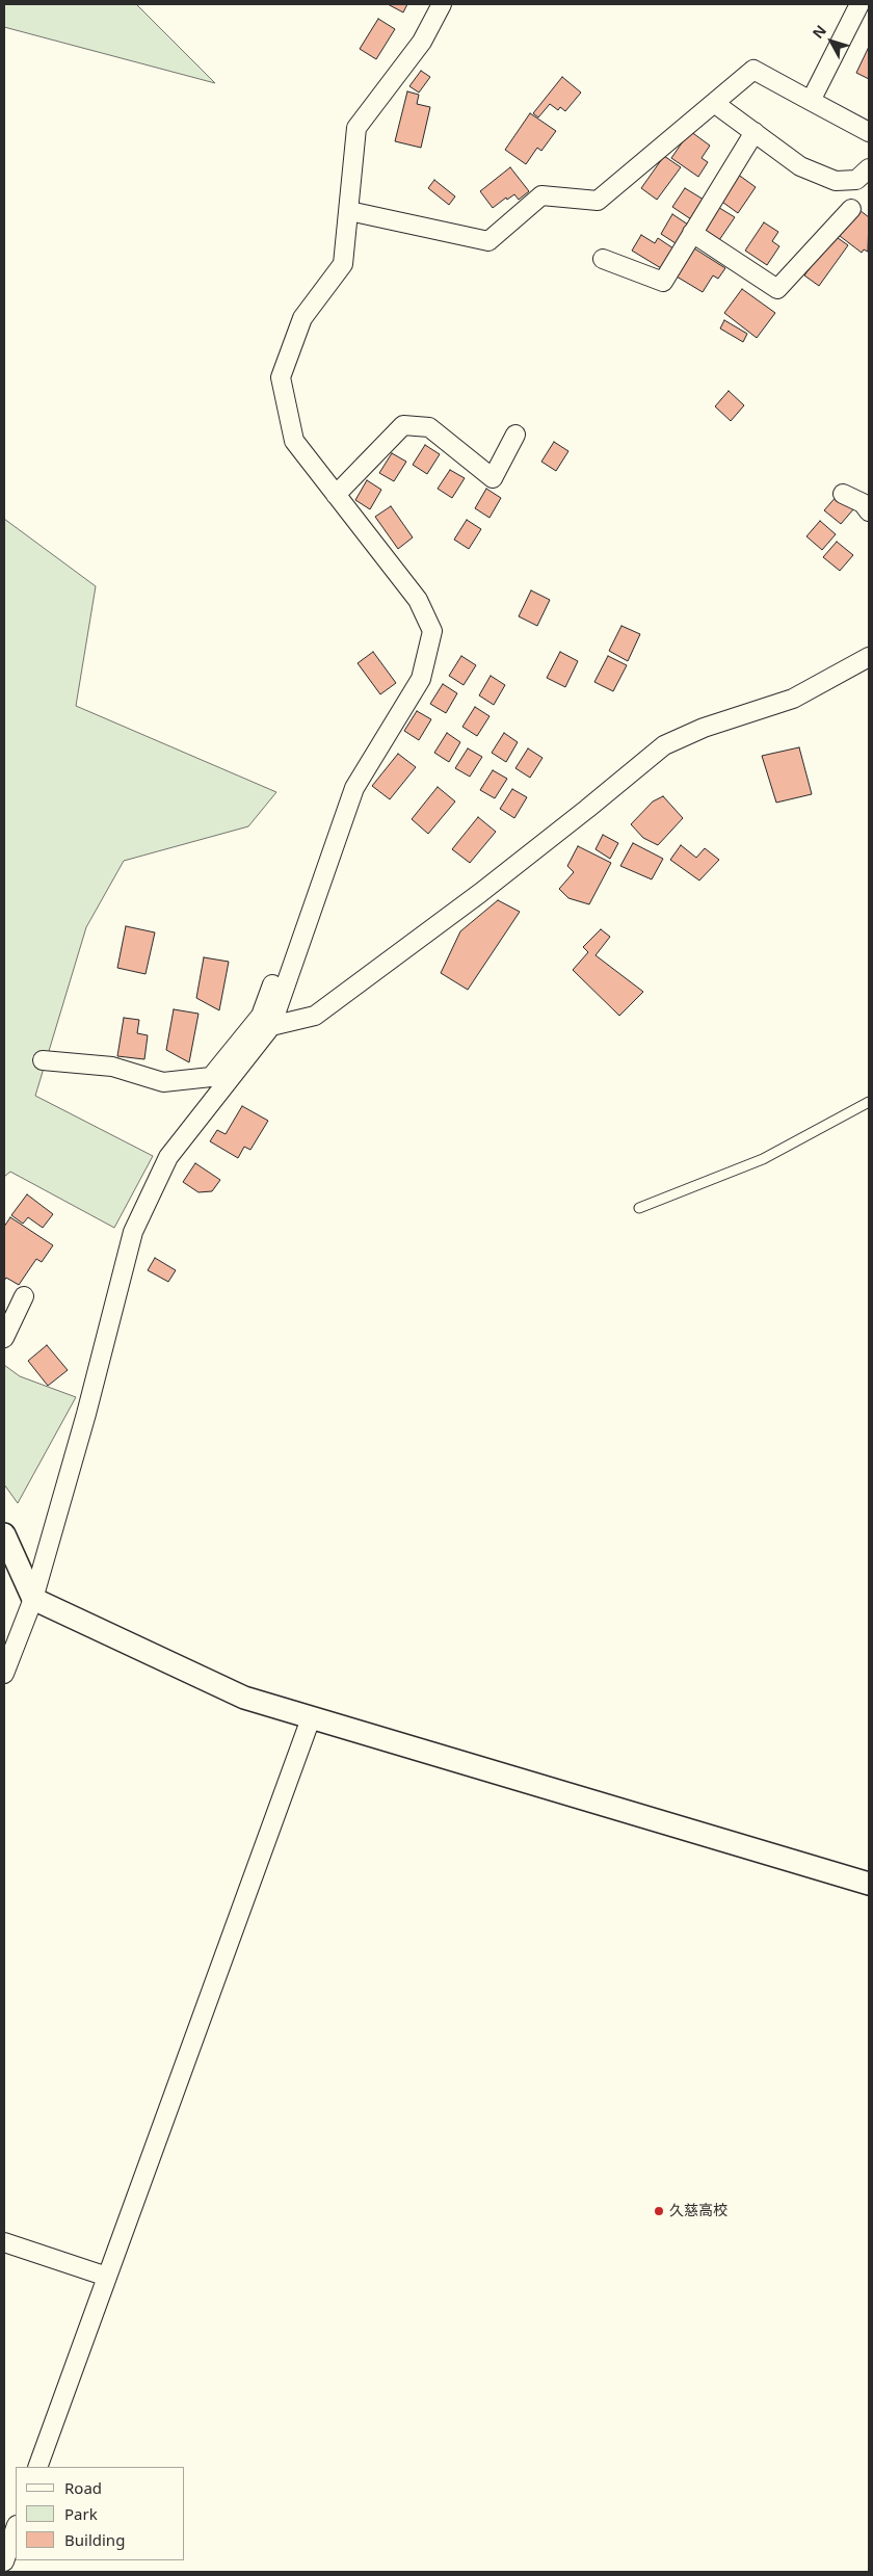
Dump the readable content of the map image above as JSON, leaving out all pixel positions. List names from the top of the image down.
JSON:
{
  "places": ["久慈高校"],
  "legend": ["Road", "Park", "Building"],
  "north": "top left"
}
